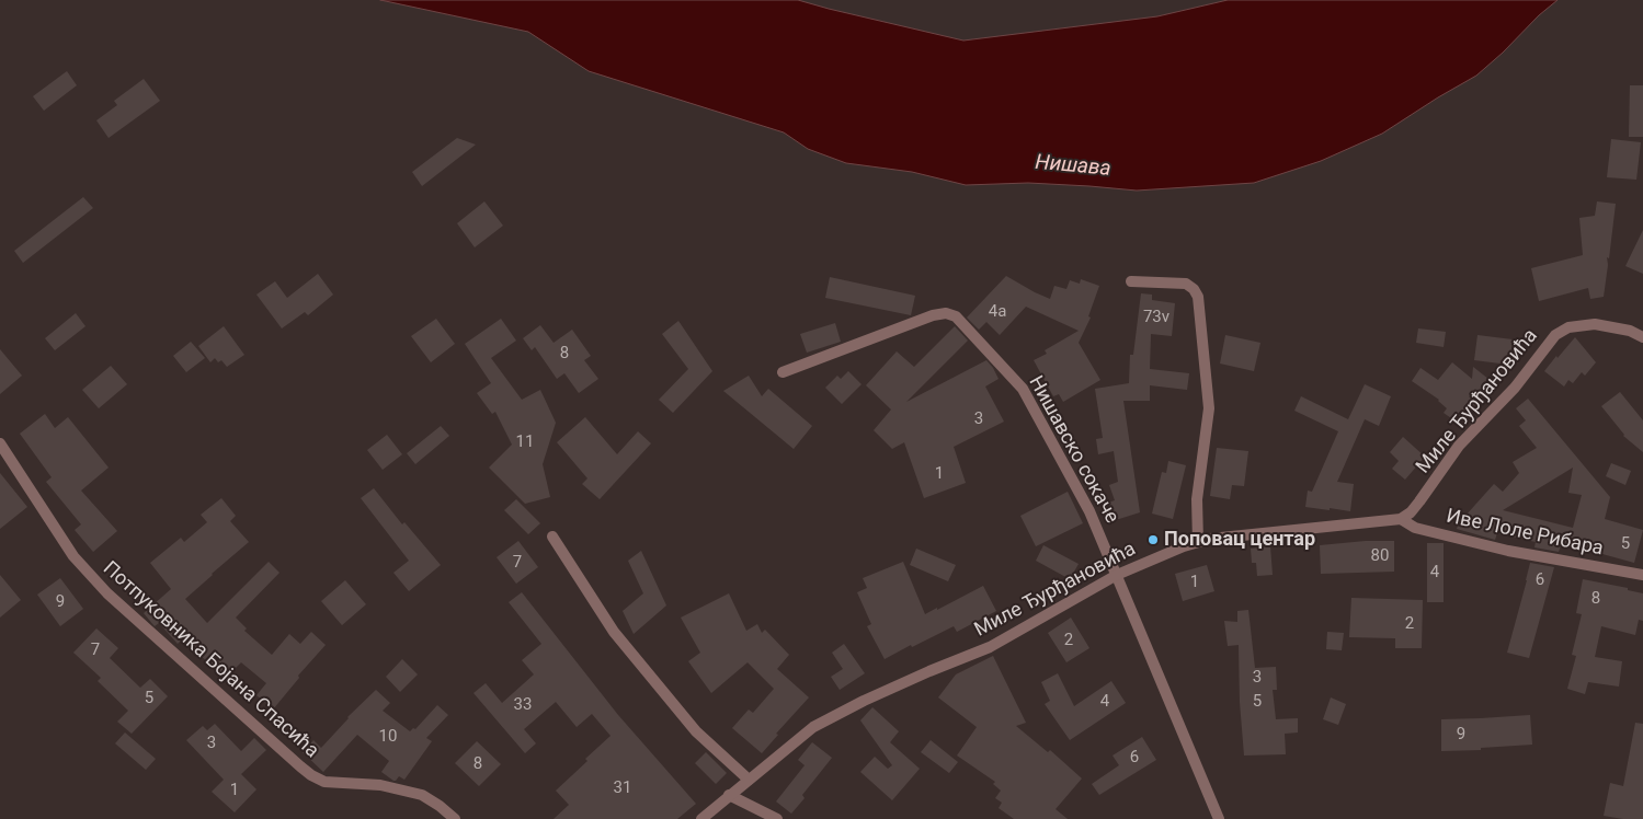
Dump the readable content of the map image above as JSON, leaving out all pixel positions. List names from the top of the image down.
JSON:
{
  "streets": {
    "street": [
      "Миле Ђурђановића",
      "Нишавско сокаче",
      "Иве Лоле Рибара",
      "Потпуковника Бојана Спасића"
    ]
  },
  "crossings": [
    ["Миле Ђурђановића", "Нишавско сокаче"],
    ["Миле Ђурђановића", "Иве Лоле Рибара"]
  ],
  "water": ["Нишава"],
  "places": ["Поповац центар"],
  "house_numbers": [
    "4a",
    "73v",
    "8",
    "3",
    "11",
    "1",
    "5",
    "80",
    "7",
    "4",
    "6",
    "1",
    "8",
    "9",
    "2",
    "2",
    "7",
    "3",
    "5",
    "4",
    "5",
    "33",
    "9",
    "10",
    "3",
    "6",
    "8",
    "31",
    "1"
  ]
}
